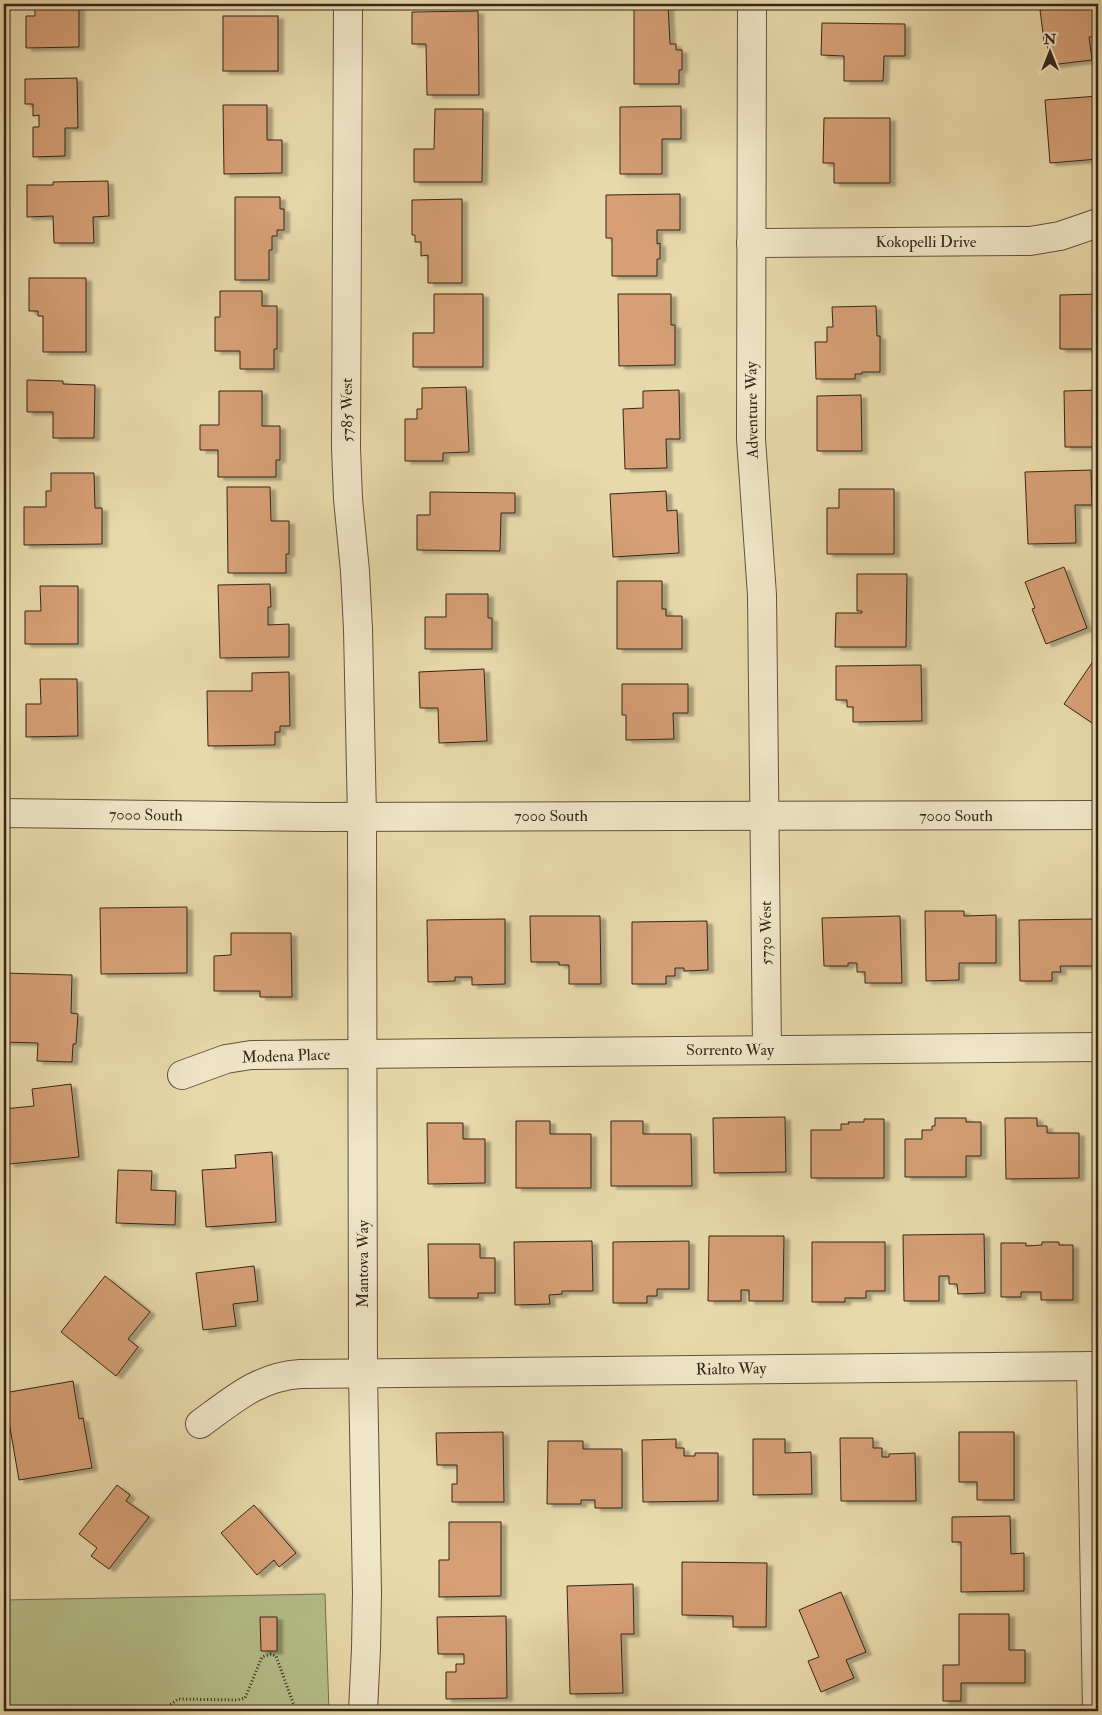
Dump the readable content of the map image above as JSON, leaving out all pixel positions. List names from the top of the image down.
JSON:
{
  "streets": {
    "street": [
      "Kokopelli Drive",
      "5785 West",
      "Adventure Way",
      "7000 South",
      "5730 West",
      "Sorrento Way",
      "Modena Place",
      "Mantova Way",
      "Rialto Way"
    ]
  },
  "crossings": [
    ["Kokopelli Drive", "Adventure Way"],
    ["5785 West", "7000 South"],
    ["5785 West", "Mantova Way"],
    ["Adventure Way", "7000 South"],
    ["Adventure Way", "5730 West"],
    ["7000 South", "5730 West"],
    ["7000 South", "Mantova Way"],
    ["5730 West", "Sorrento Way"],
    ["Sorrento Way", "Modena Place"],
    ["Sorrento Way", "Mantova Way"],
    ["Modena Place", "Mantova Way"],
    ["Mantova Way", "Rialto Way"]
  ],
  "north": "top"
}
